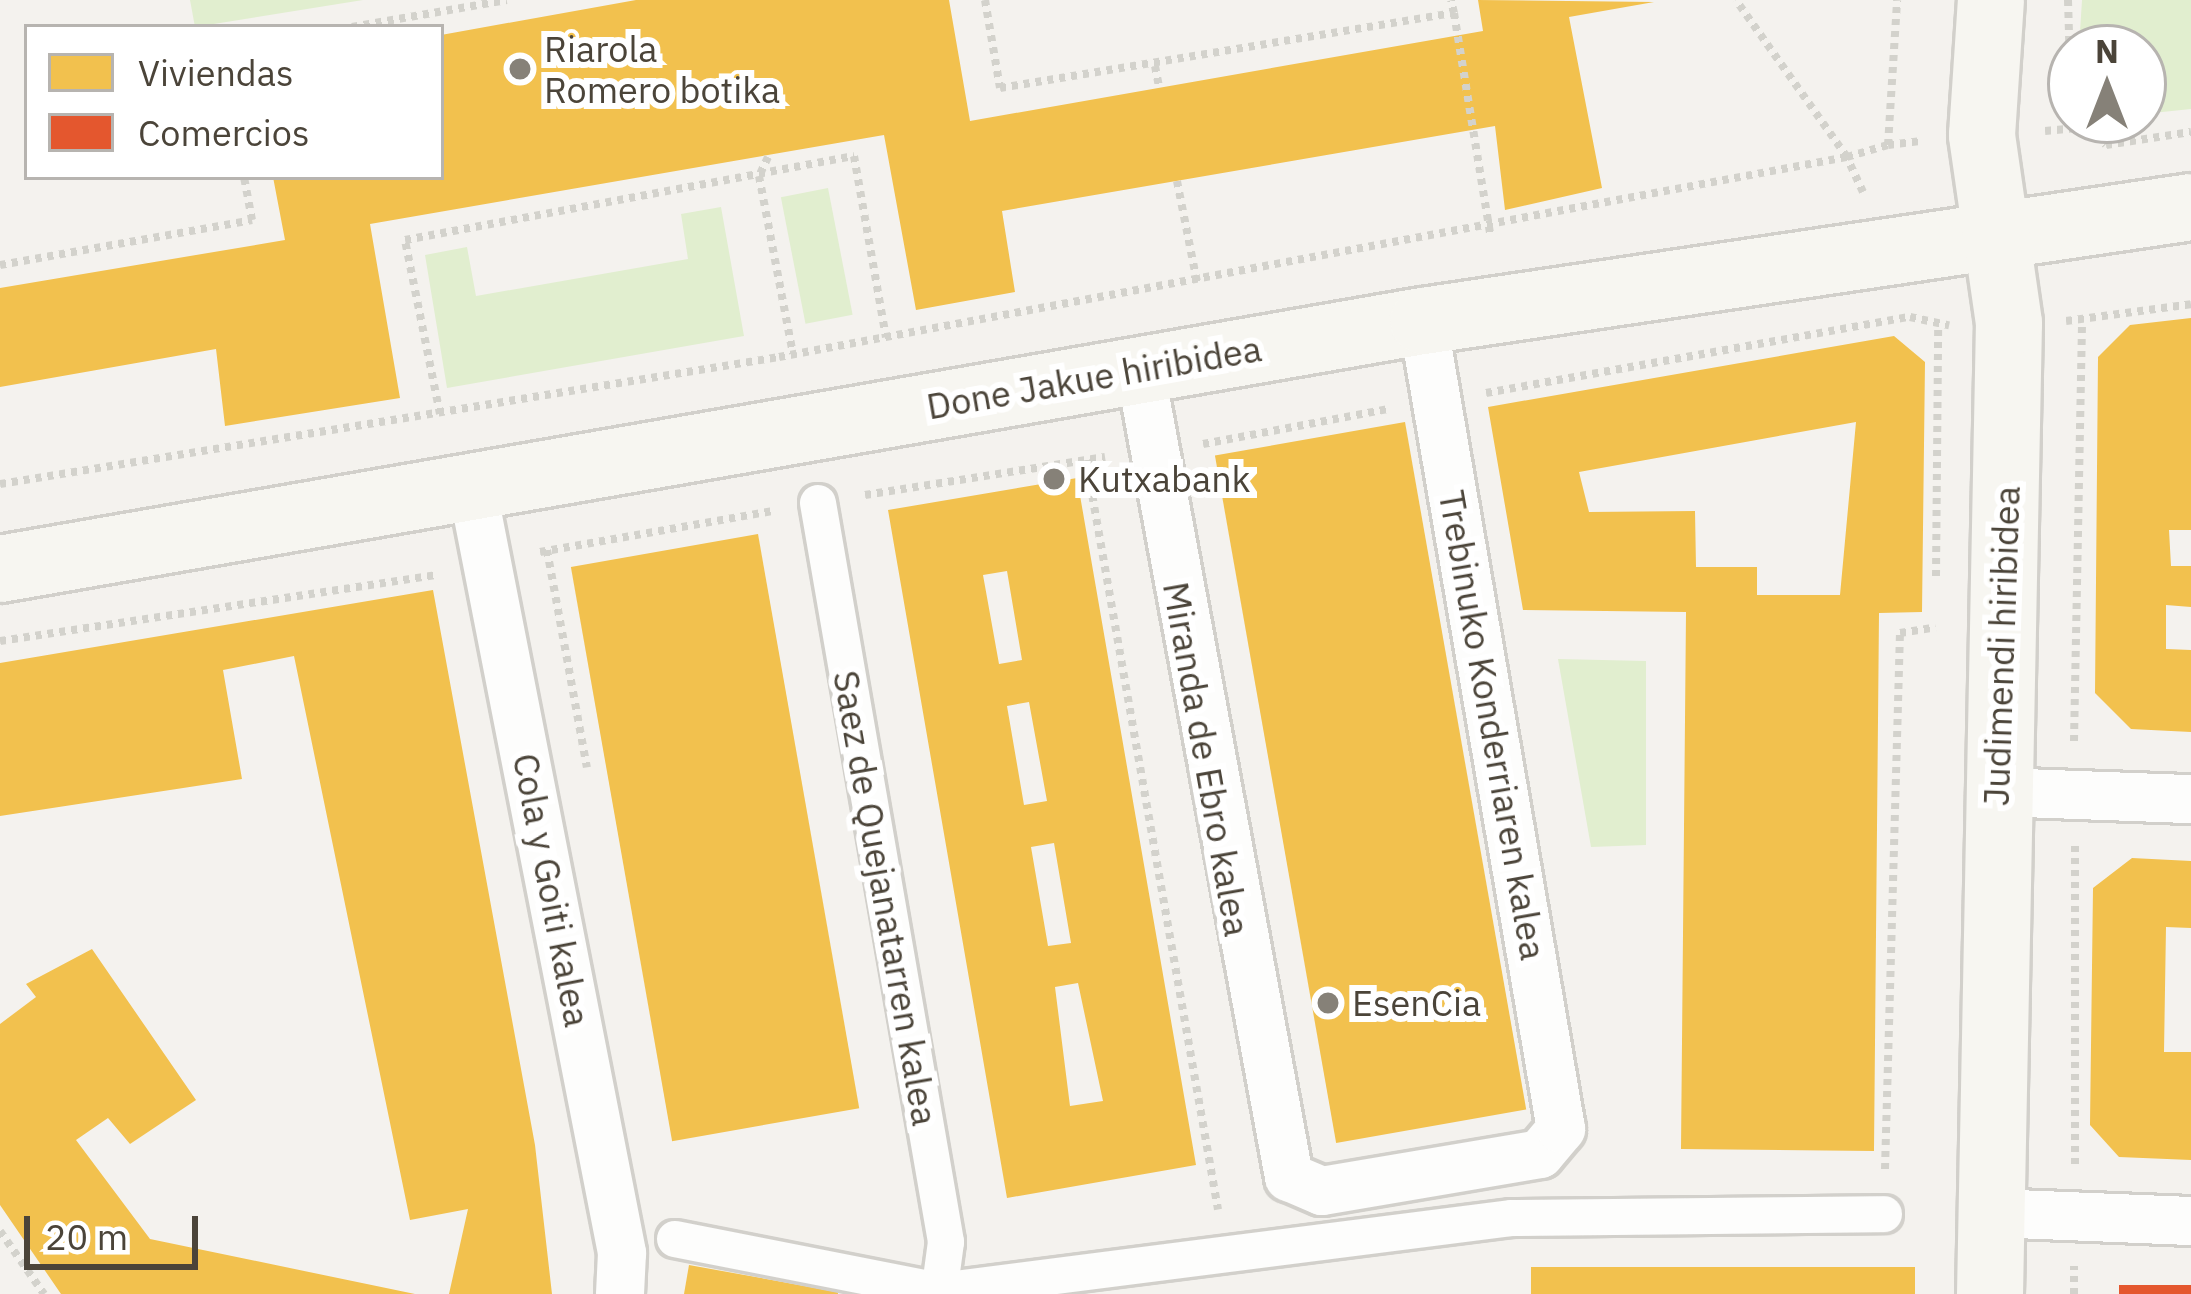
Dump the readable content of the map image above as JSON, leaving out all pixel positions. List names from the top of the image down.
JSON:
{
  "streets": {
    "main road": ["Done Jakue hiribidea", "Judimendi hiribidea"],
    "street": [
      "Trebinuko Konderriaren kalea",
      "Miranda de Ebro kalea",
      "Cola y Goiti kalea",
      "Saez de Quejanatarren kalea"
    ]
  },
  "crossings": [
    ["Done Jakue hiribidea", "Judimendi hiribidea"],
    ["Done Jakue hiribidea", "Trebinuko Konderriaren kalea"],
    ["Done Jakue hiribidea", "Miranda de Ebro kalea"],
    ["Done Jakue hiribidea", "Cola y Goiti kalea"],
    ["Trebinuko Konderriaren kalea", "Miranda de Ebro kalea"]
  ],
  "places": ["Riarola Romero botika", "Kutxabank", "EsenCia"],
  "legend": ["Viviendas", "Comercios"],
  "scale_bar": "20 m",
  "north": "top"
}
